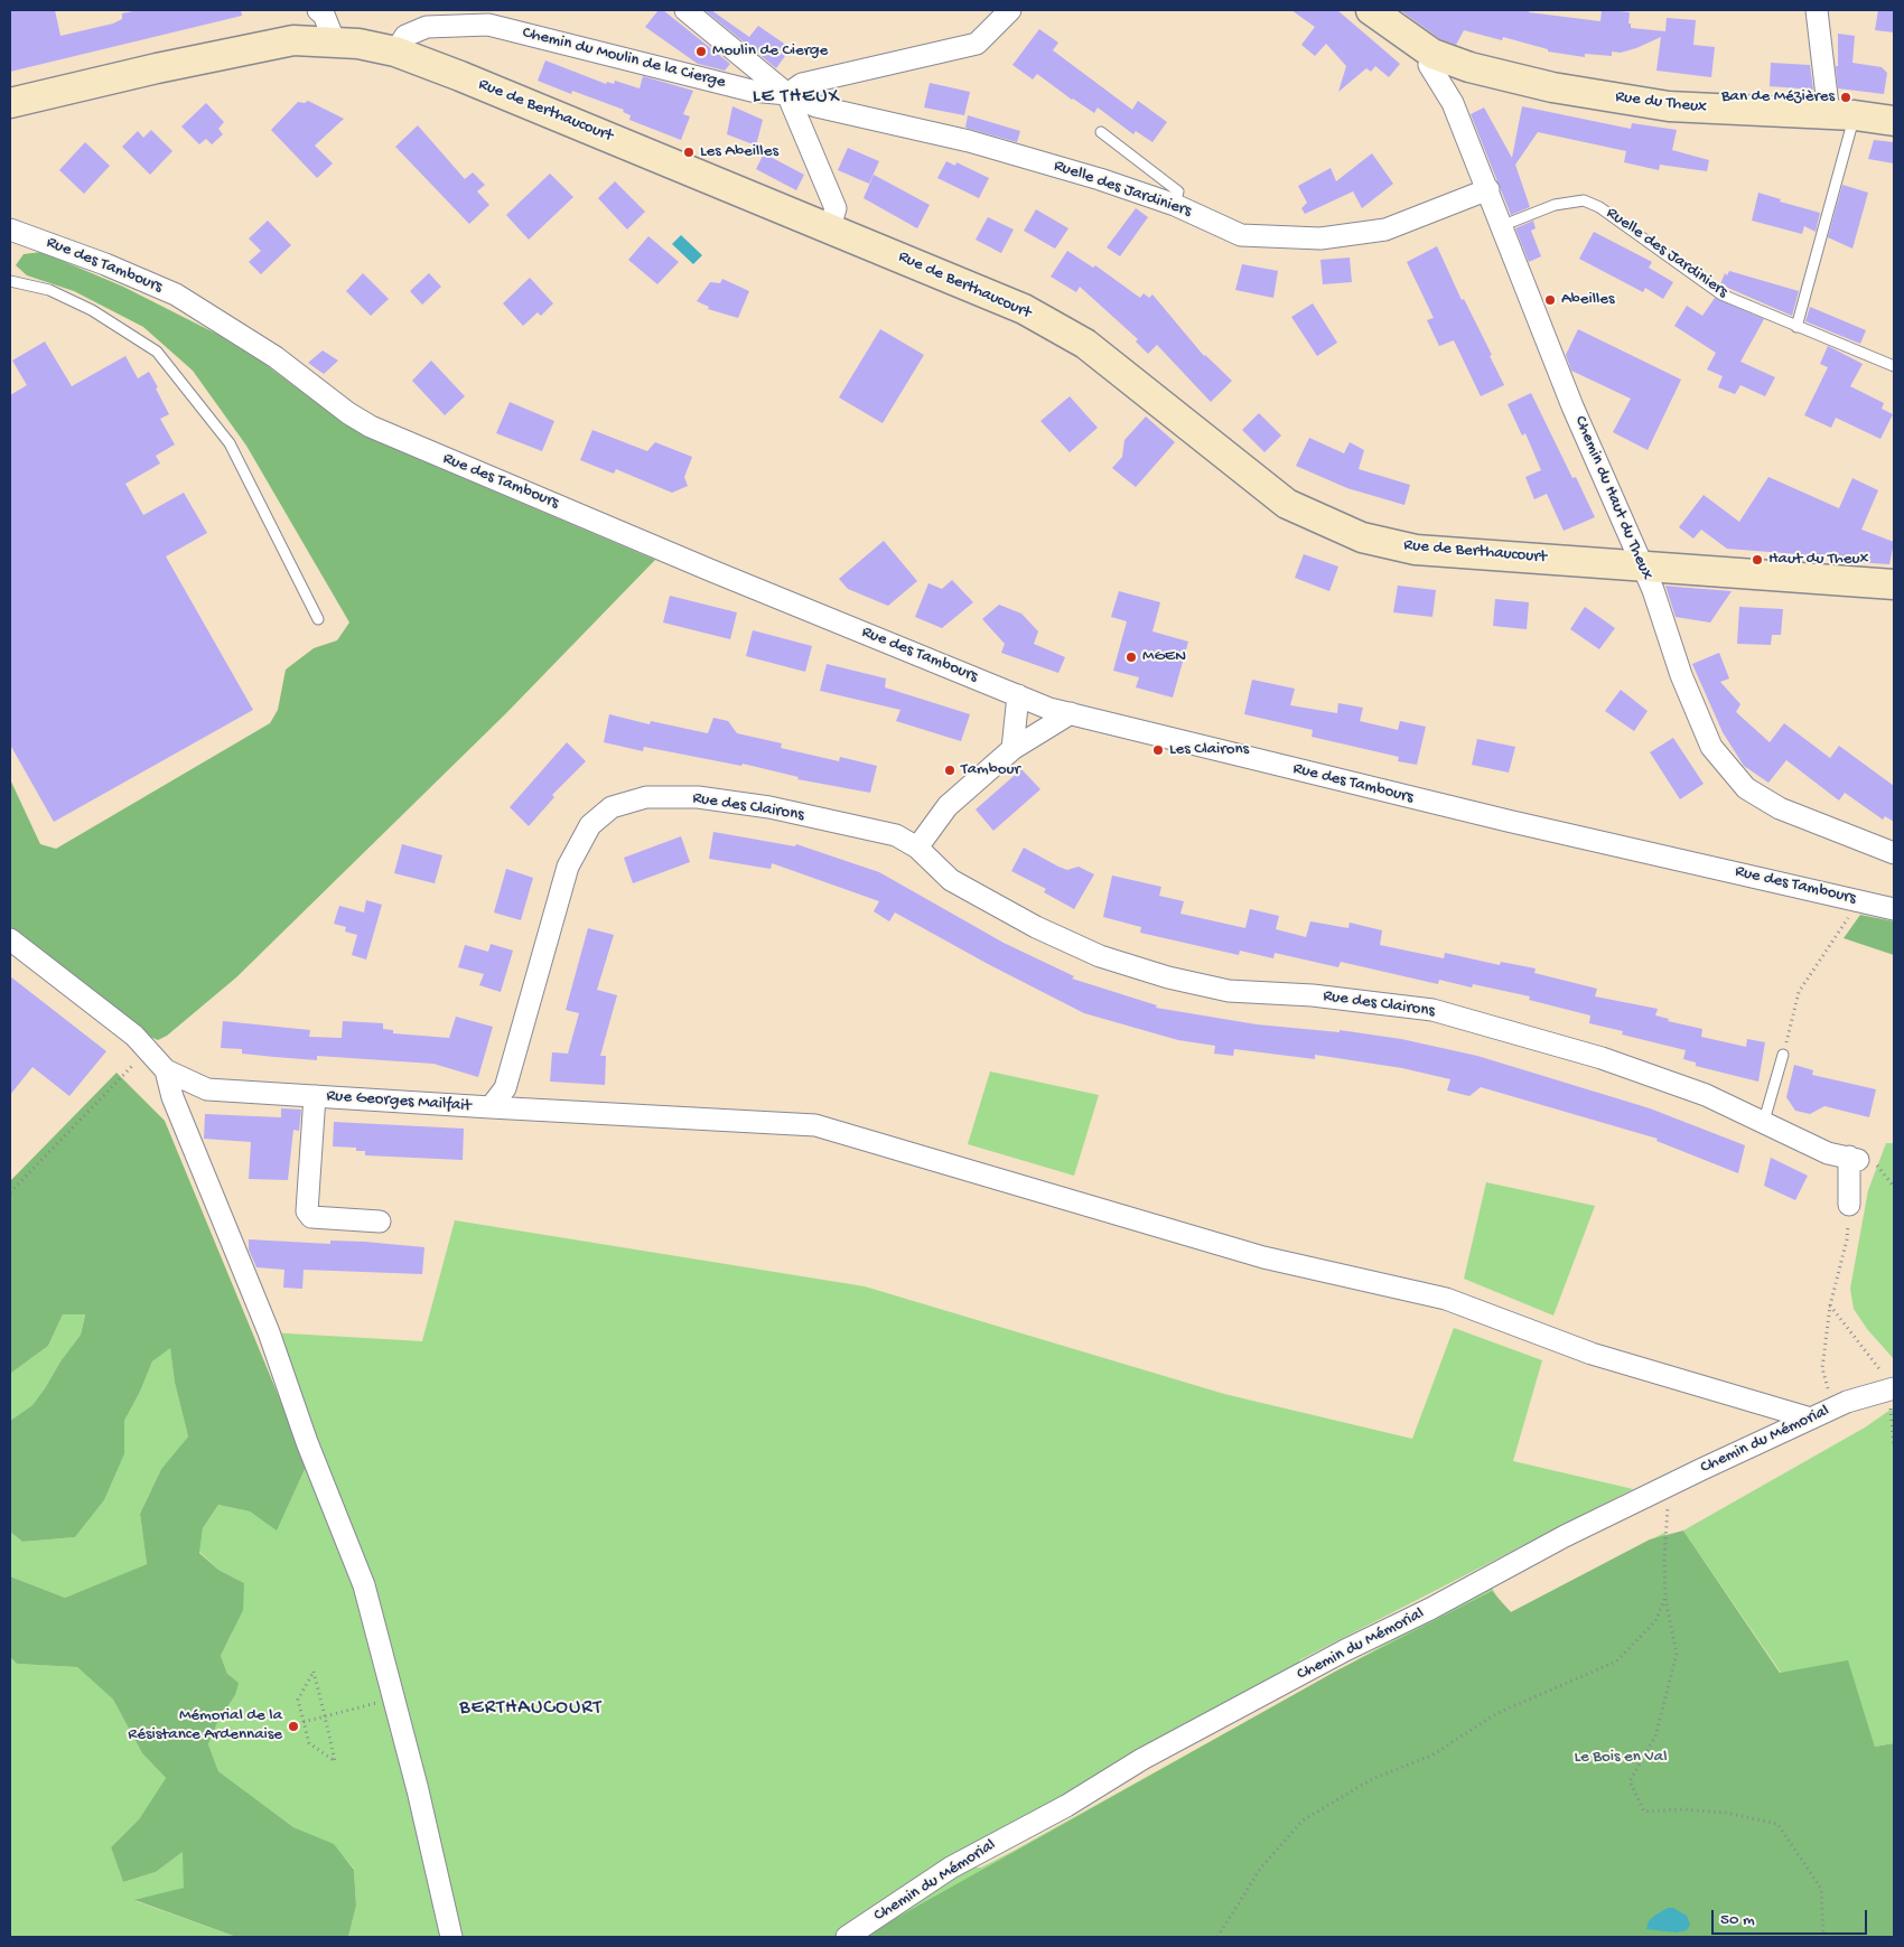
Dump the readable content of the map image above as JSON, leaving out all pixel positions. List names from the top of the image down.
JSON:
{
  "streets": {
    "main road": ["Rue du Theux", "Rue de Berthaucourt"],
    "street": [
      "Chemin du Moulin de la Cierge",
      "Ruelle des Jardiniers",
      "Rue des Tambours",
      "Chemin du Haut du Theux",
      "Rue des Clairons",
      "Rue Georges Mailfait",
      "Chemin du Mémorial"
    ]
  },
  "crossings": [
    ["Chemin du Moulin de la Cierge", "Rue de Berthaucourt"],
    ["Chemin du Moulin de la Cierge", "Ruelle des Jardiniers"],
    ["Rue du Theux", "Chemin du Haut du Theux"],
    ["Rue de Berthaucourt", "Chemin du Haut du Theux"],
    ["Ruelle des Jardiniers", "Chemin du Haut du Theux"],
    ["Rue des Clairons", "Rue Georges Mailfait"]
  ],
  "districts": ["LE THEUX", "BERTHAUCOURT"],
  "parks": ["Le Bois en Val"],
  "places": [
    "Moulin de Cierge",
    "Ban de Mézières",
    "Les Abeilles",
    "Abeilles",
    "Haut du Theux",
    "MGEN",
    "Les Clairons",
    "Tambour",
    "Mémorial de la Résistance Ardennaise"
  ],
  "scale_bar": "50 m"
}
